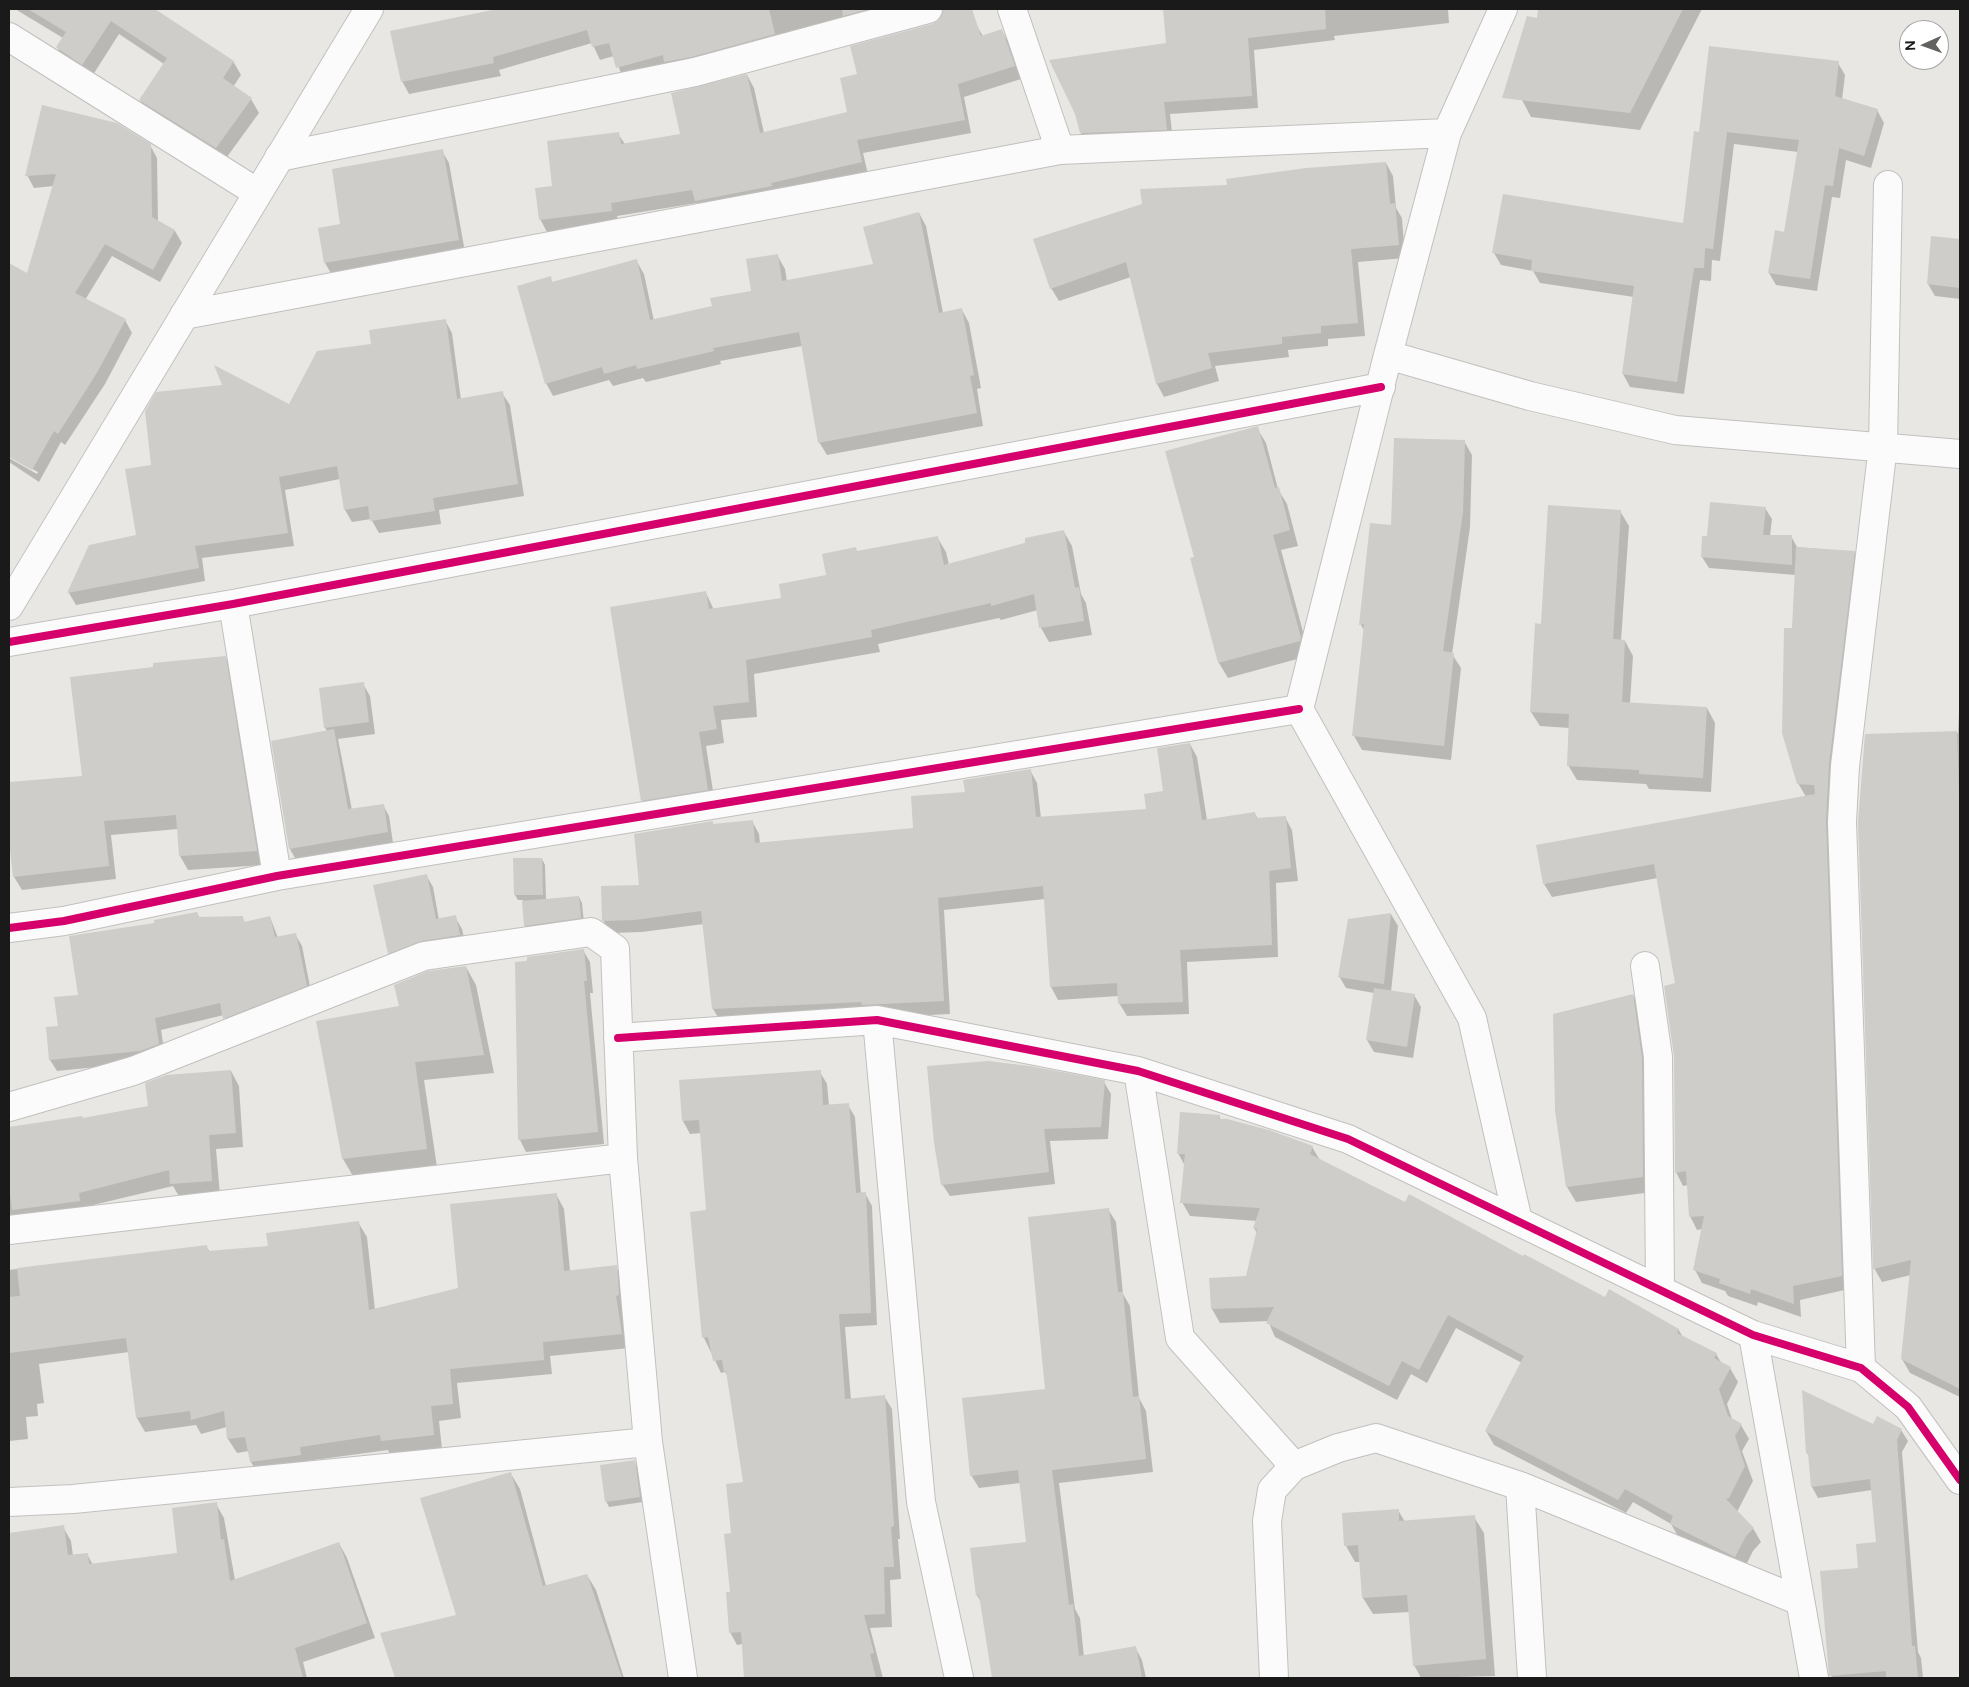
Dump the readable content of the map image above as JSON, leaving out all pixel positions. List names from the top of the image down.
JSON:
{
  "north": "left"
}
